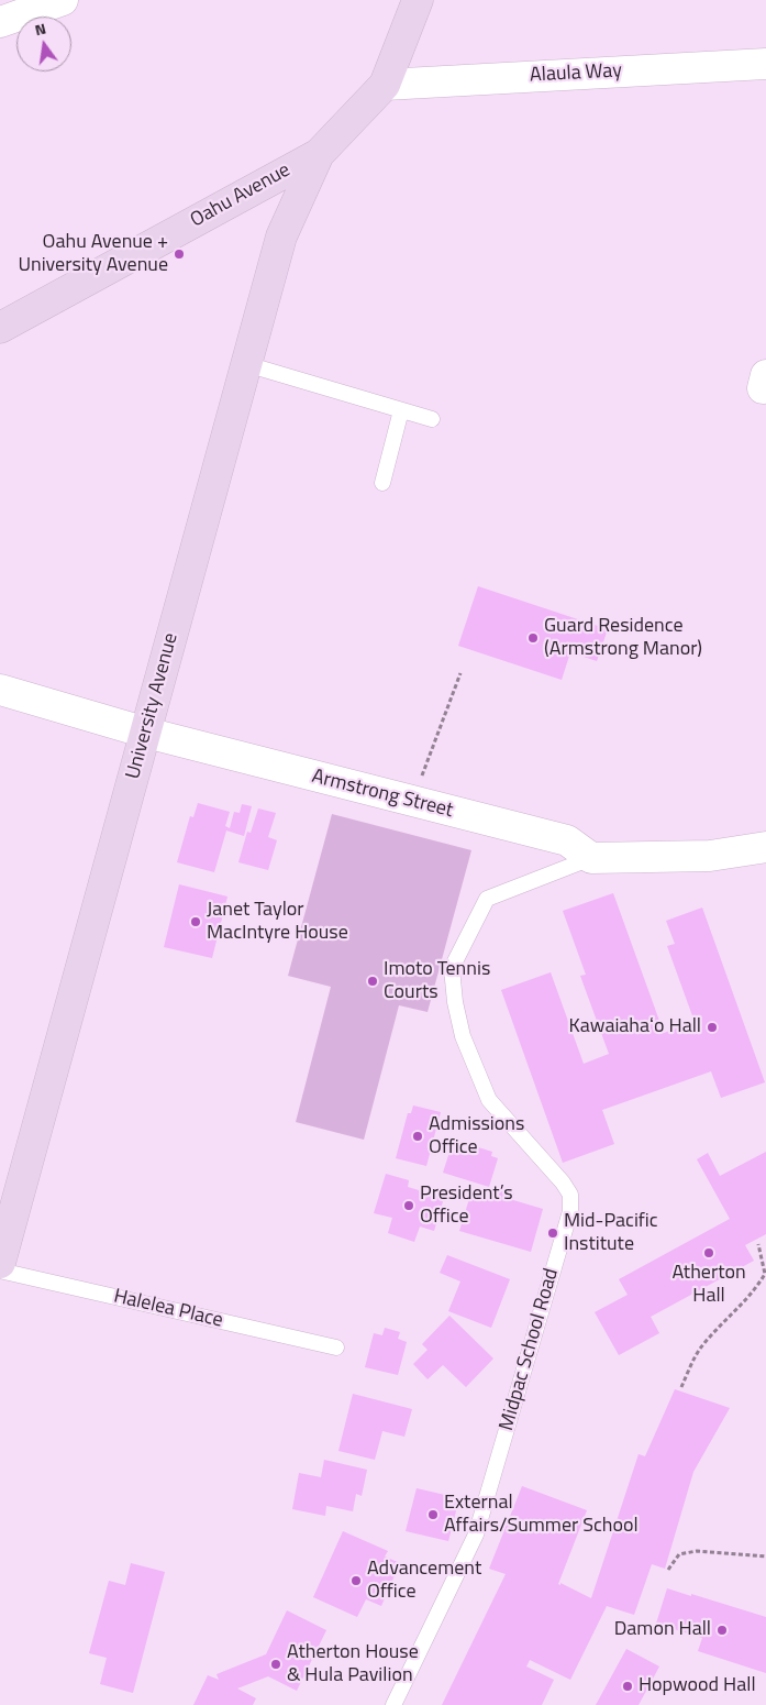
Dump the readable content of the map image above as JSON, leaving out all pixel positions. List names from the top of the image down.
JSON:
{
  "streets": {
    "main road": ["Oahu Avenue", "University Avenue"],
    "street": ["Alaula Way", "Armstrong Street"],
    "lane": ["Halelea Place", "Midpac School Road"]
  },
  "crossings": [
    ["Alaula Way", "Oahu Avenue"],
    ["Oahu Avenue", "University Avenue"],
    ["University Avenue", "Armstrong Street"],
    ["Armstrong Street", "Midpac School Road"]
  ],
  "places": [
    "Oahu Avenue + University Avenue",
    "Guard Residence (Armstrong Manor)",
    "Janet Taylor MacIntyre House",
    "Imoto Tennis Courts",
    "Kawaiahaʻo Hall",
    "Admissions Office",
    "President’s Office",
    "Mid-Pacific Institute",
    "Atherton Hall",
    "External Affairs/Summer School",
    "Advancement Office",
    "Damon Hall",
    "Atherton House & Hula Pavilion",
    "Hopwood Hall"
  ],
  "north": "top"
}
